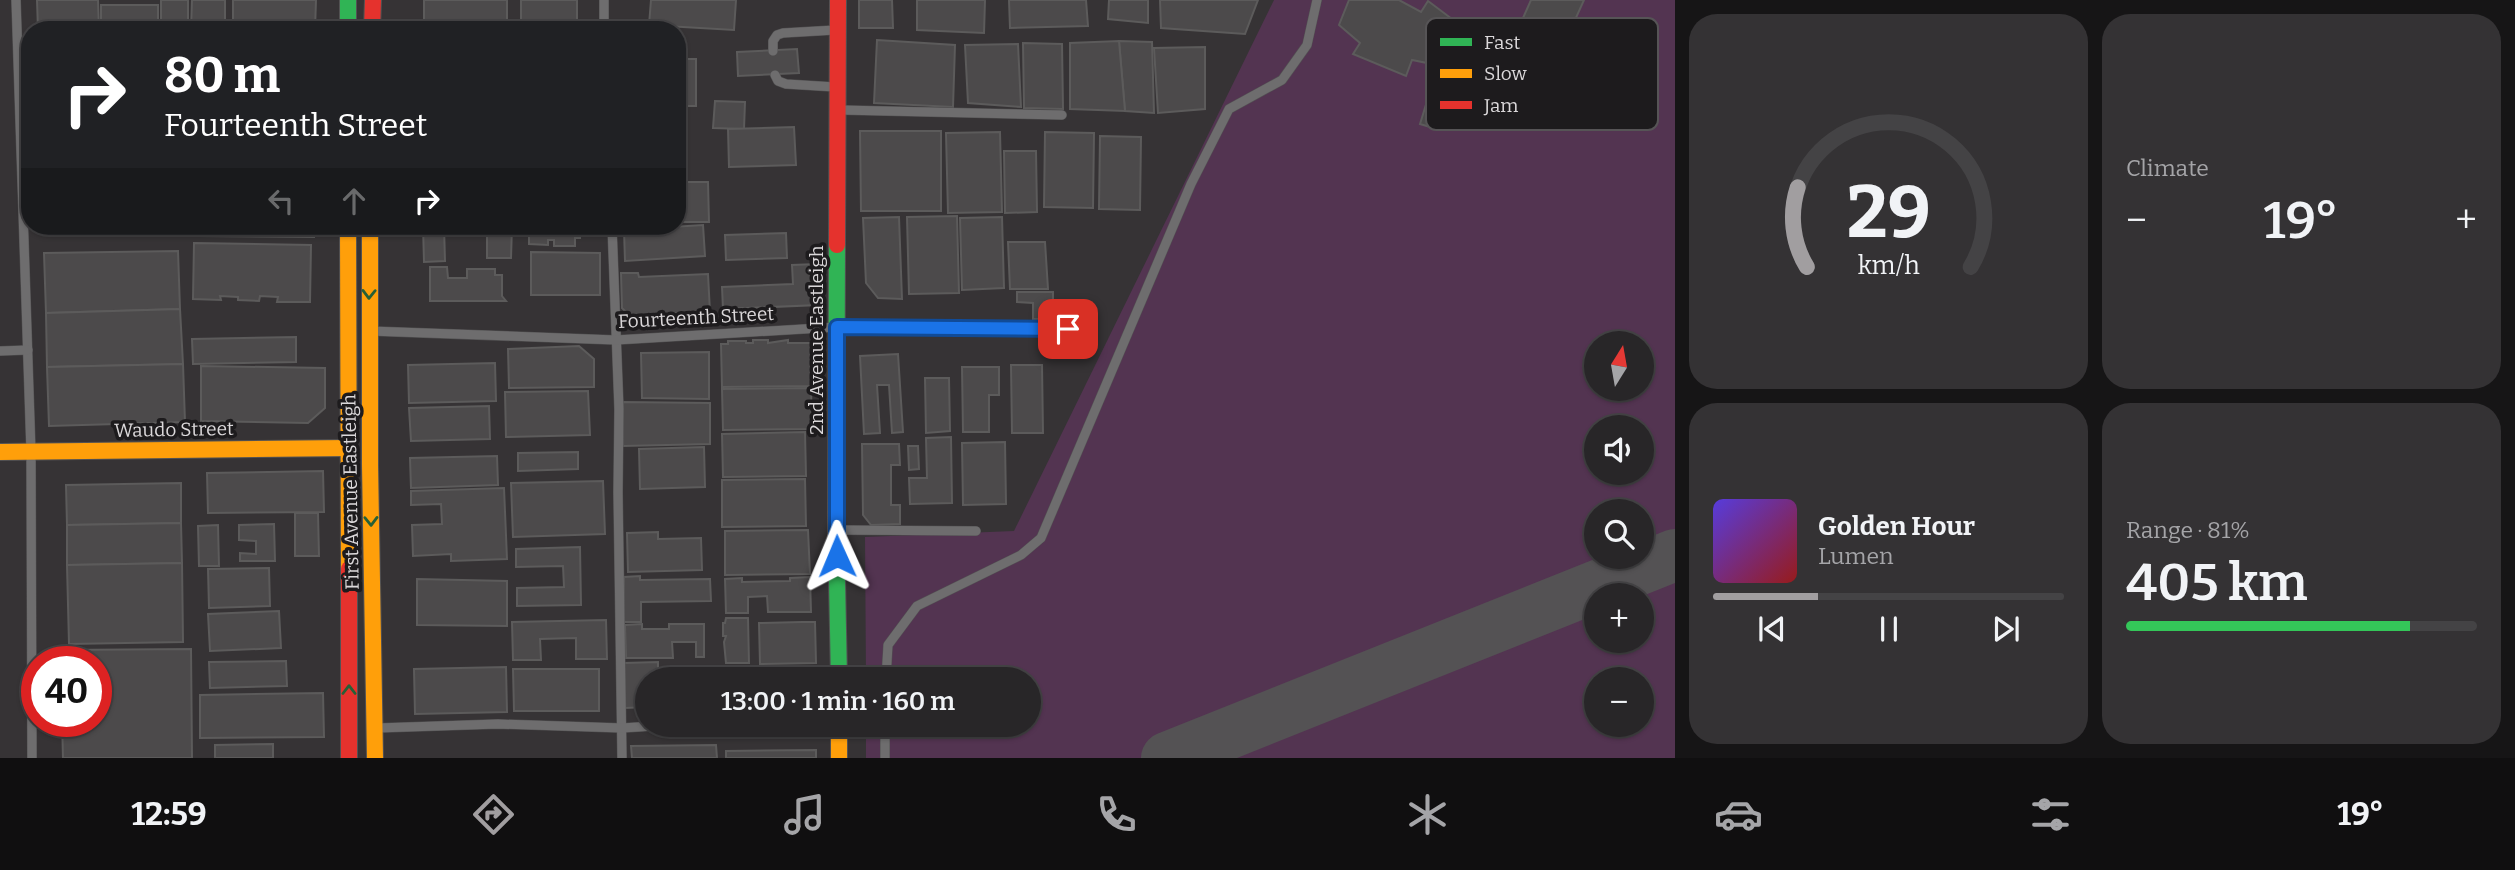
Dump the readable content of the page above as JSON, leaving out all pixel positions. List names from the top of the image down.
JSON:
{
  "streets": {
    "main road": ["2nd Avenue Eastleigh", "Waudo Street", "First Avenue Eastleigh"],
    "lane": ["Fourteenth Street"]
  },
  "crossings": [
    ["Fourteenth Street", "2nd Avenue Eastleigh"],
    ["Fourteenth Street", "First Avenue Eastleigh"],
    ["Waudo Street", "First Avenue Eastleigh"]
  ],
  "legend": ["Fast", "Slow", "Jam"],
  "north": "top",
  "page": {
    "tile": [
      "Climate",
      ["Range · 81%", "405 km"]
    ],
    "turn": ["80 m", "Fourteenth Street"],
    "heat": ["−", "19°", "+"],
    "map_buttons": ["+", "−"],
    "song": ["Golden Hour", "Lumen"],
    "limit": "40",
    "trip": "13:00 · 1 min · 160 m",
    "tabs": ["12:59", "19°"],
    "gauge": ["29", "km/h"]
  }
}
